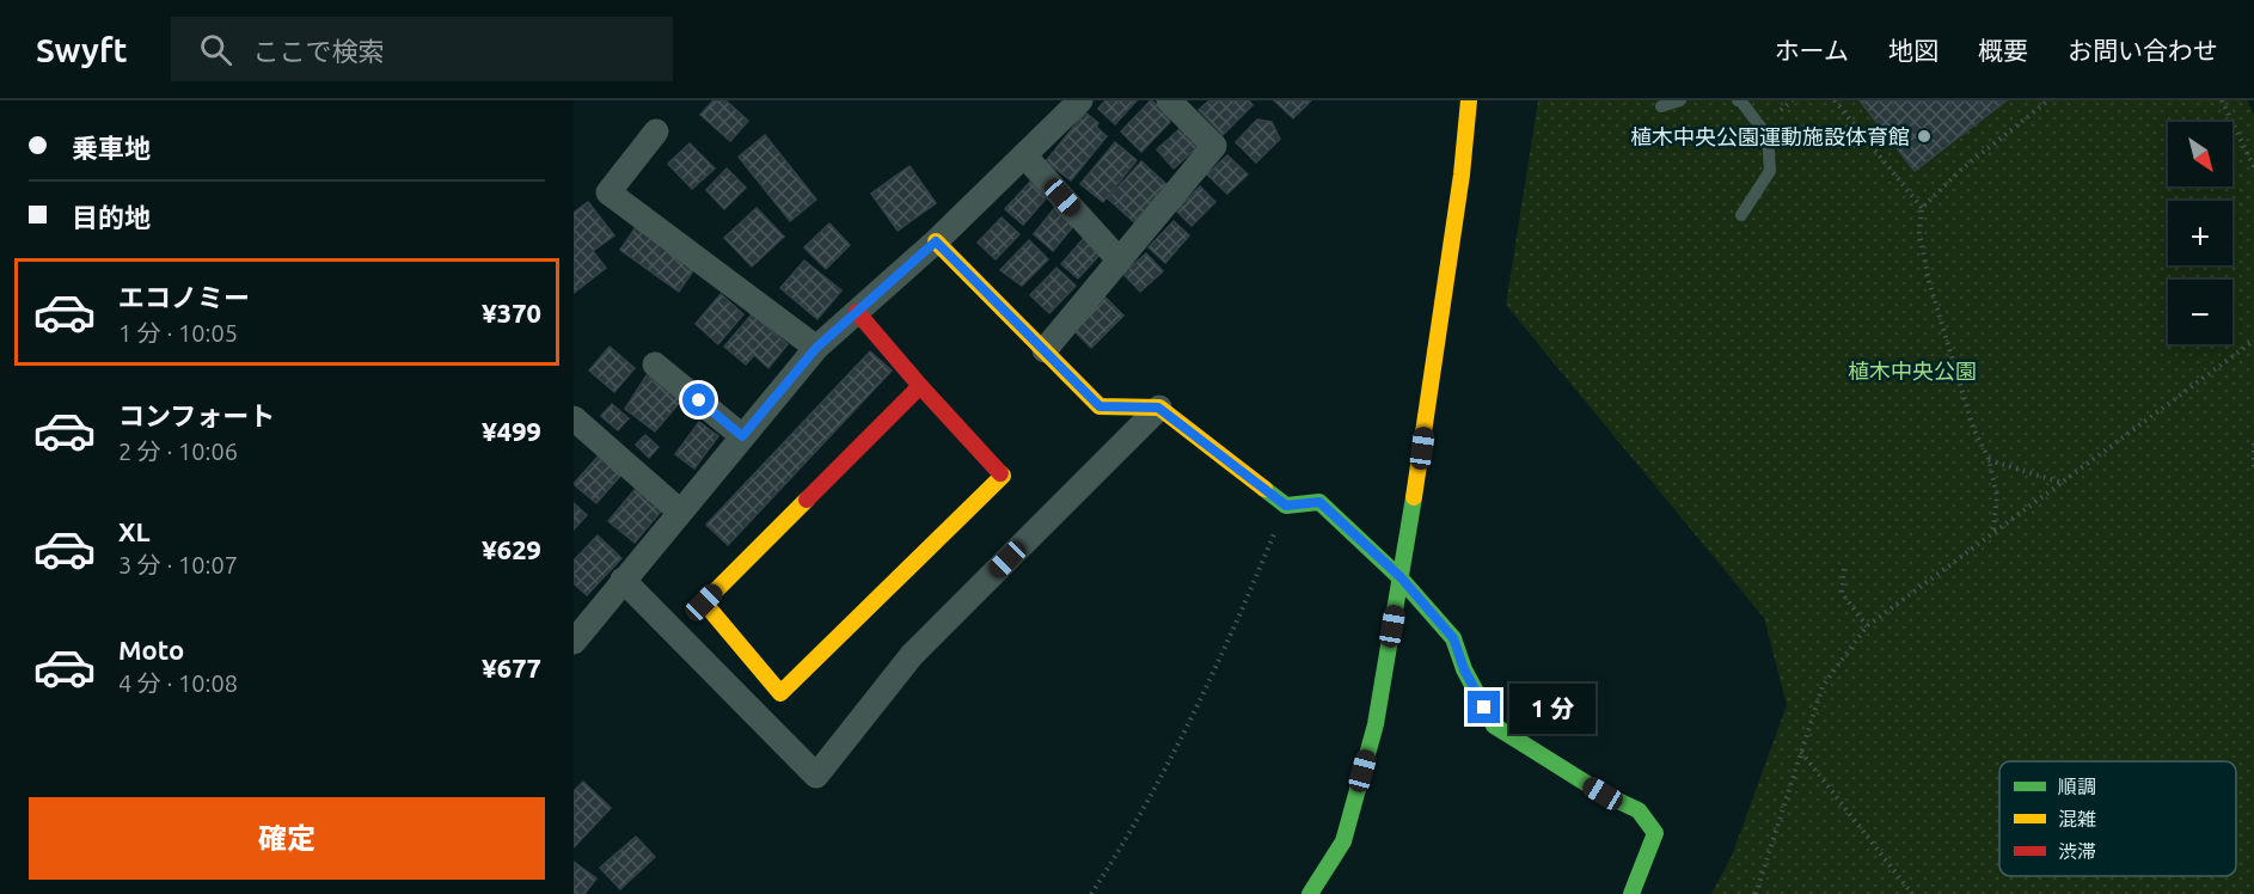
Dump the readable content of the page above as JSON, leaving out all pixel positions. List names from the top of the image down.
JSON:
{
  "parks": ["植木中央公園"],
  "places": ["植木中央公園運動施設体育館"],
  "legend": ["順調", "混雑", "渋滞"],
  "north": "bottom right",
  "page": {
    "header": "Swyft",
    "search": "ここで検索",
    "nav": [
      "ホーム",
      "地図",
      "概要",
      "お問い合わせ"
    ],
    "banner": ["乗車地", "目的地"],
    "map_buttons": ["+", "−"],
    "list": [
      {
        "name": "エコノミー",
        "note": "1 分 · 10:05",
        "value": "¥370"
      },
      {
        "name": "コンフォート",
        "note": "2 分 · 10:06",
        "value": "¥499"
      },
      {
        "name": "XL",
        "note": "3 分 · 10:07",
        "value": "¥629"
      },
      {
        "name": "Moto",
        "note": "4 分 · 10:08",
        "value": "¥677"
      }
    ],
    "bubble": "1 分",
    "buttons": "確定"
  }
}
